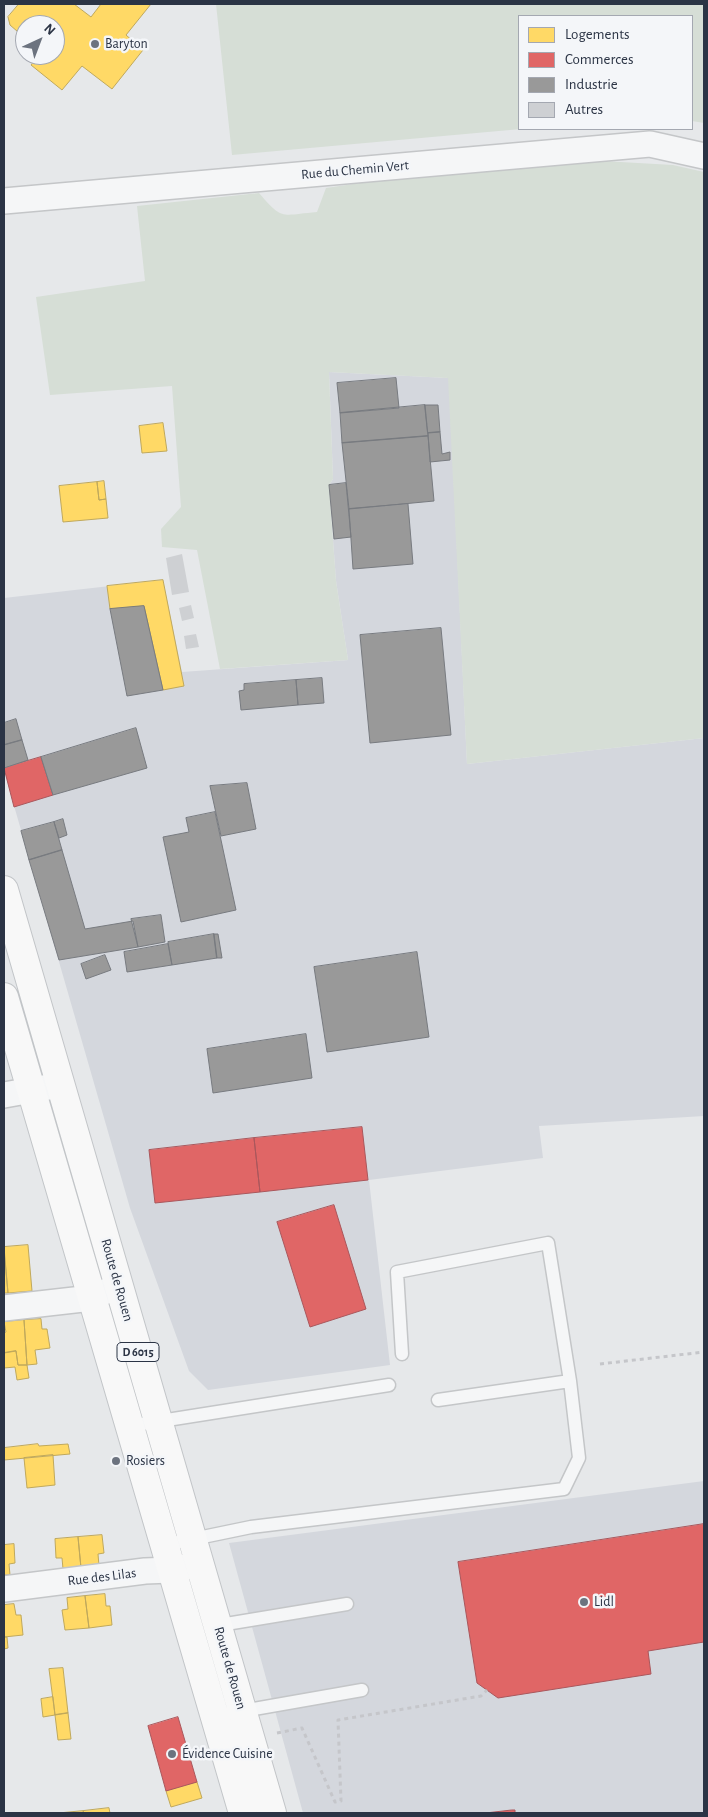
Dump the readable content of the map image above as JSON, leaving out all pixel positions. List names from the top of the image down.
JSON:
{
  "streets": {
    "main road": ["Route de Rouen", "D 6015"],
    "street": ["Rue du Chemin Vert", "Rue des Lilas"]
  },
  "crossings": [
    ["Route de Rouen", "Rue des Lilas"]
  ],
  "places": [
    "Baryton",
    "Rosiers",
    "Lidl",
    "Évidence Cuisine"
  ],
  "legend": [
    "Logements",
    "Commerces",
    "Industrie",
    "Autres"
  ],
  "north": "top right"
}
